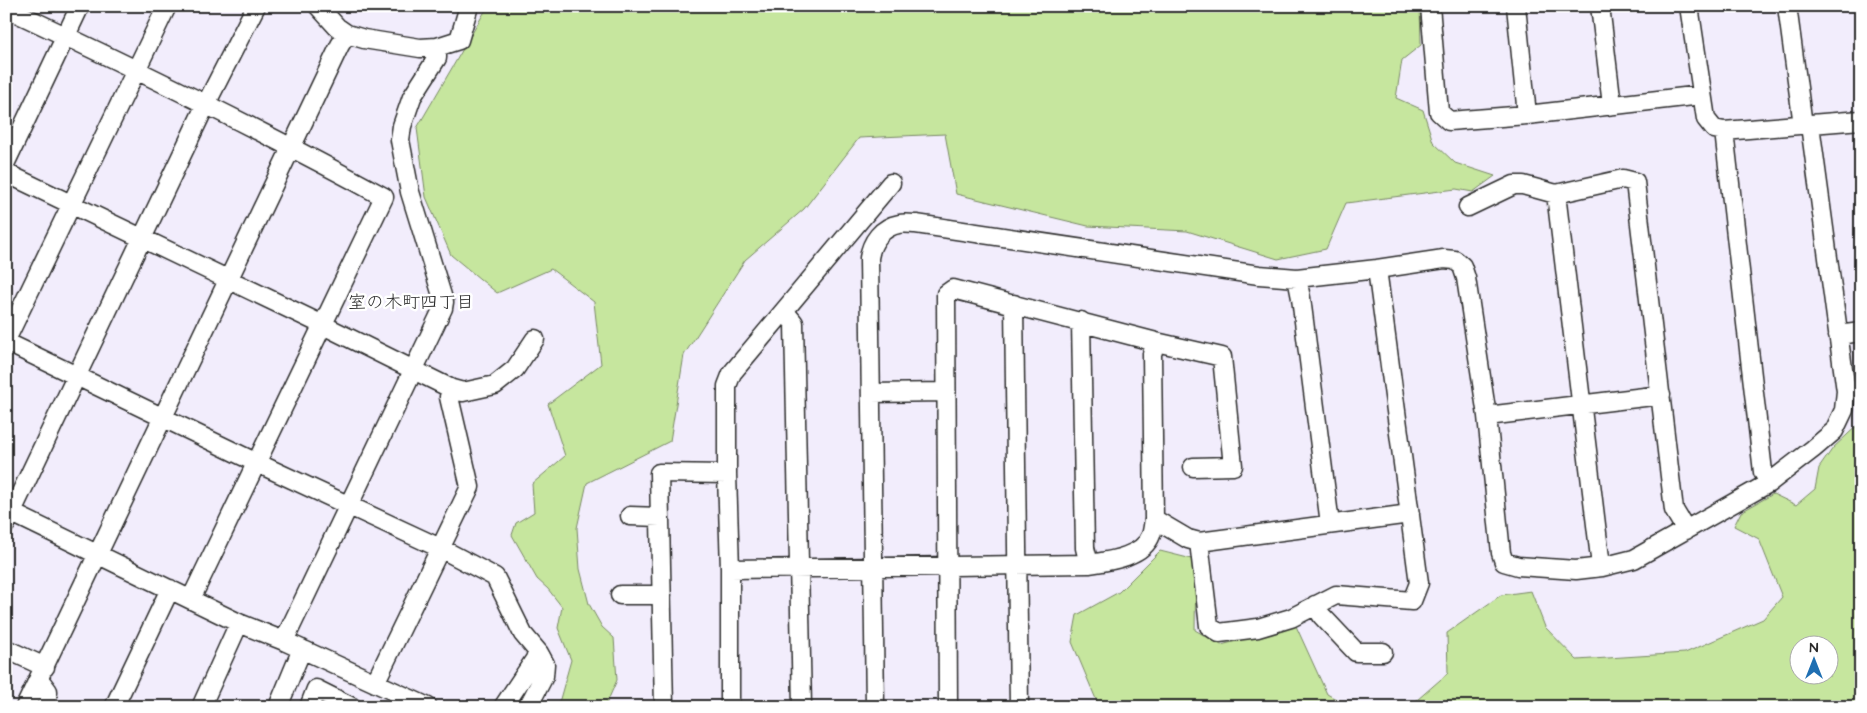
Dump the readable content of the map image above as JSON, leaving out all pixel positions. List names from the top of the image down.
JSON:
{
  "districts": ["室の木町四丁目"],
  "north": "top"
}
